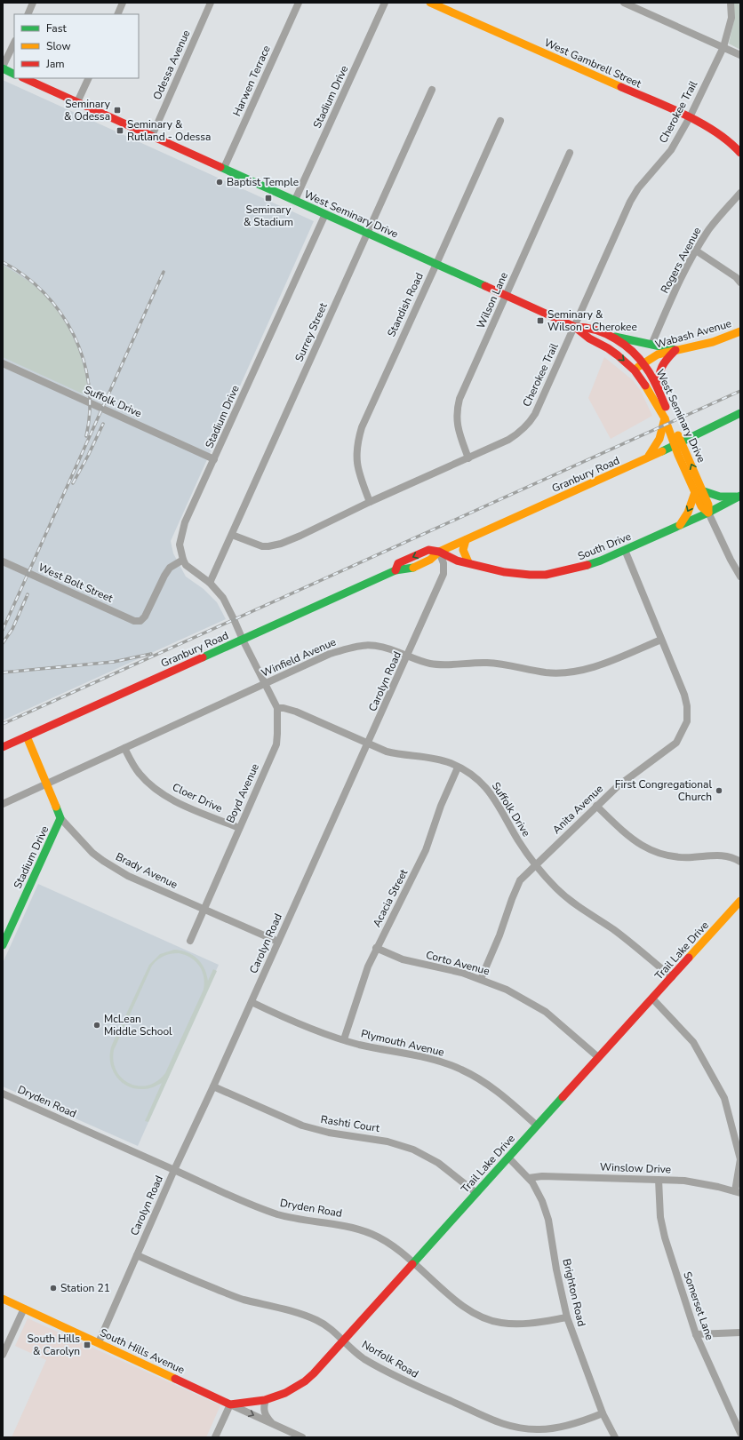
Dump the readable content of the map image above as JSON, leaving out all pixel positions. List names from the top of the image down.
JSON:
{
  "streets": {
    "street": [
      "West Gambrell Street",
      "Odessa Avenue",
      "Harwen Terrace",
      "Stadium Drive",
      "Cherokee Trail",
      "West Seminary Drive",
      "Rogers Avenue",
      "Wilson Lane",
      "Standish Road",
      "Surrey Street",
      "Wabash Avenue",
      "Suffolk Drive",
      "Granbury Road",
      "South Drive",
      "West Bolt Street",
      "Winfield Avenue",
      "Carolyn Road",
      "Boyd Avenue",
      "Cloer Drive",
      "Anita Avenue",
      "Brady Avenue",
      "Acacia Street",
      "Trail Lake Drive",
      "Corto Avenue",
      "Plymouth Avenue",
      "Dryden Road",
      "Rashti Court",
      "Winslow Drive",
      "Brighton Road",
      "Somerset Lane",
      "South Hills Avenue",
      "Norfolk Road"
    ]
  },
  "crossings": [
    ["West Gambrell Street", "Cherokee Trail"],
    ["Odessa Avenue", "West Seminary Drive"],
    ["Harwen Terrace", "West Seminary Drive"],
    ["Stadium Drive", "West Seminary Drive"],
    ["Stadium Drive", "Suffolk Drive"],
    ["Stadium Drive", "West Bolt Street"],
    ["Stadium Drive", "Brady Avenue"],
    ["Cherokee Trail", "West Seminary Drive"],
    ["Cherokee Trail", "Wilson Lane"],
    ["Cherokee Trail", "Standish Road"],
    ["Cherokee Trail", "Surrey Street"],
    ["West Seminary Drive", "Wilson Lane"],
    ["West Seminary Drive", "Standish Road"],
    ["West Seminary Drive", "Surrey Street"],
    ["West Seminary Drive", "Wabash Avenue"],
    ["West Seminary Drive", "Granbury Road"],
    ["West Seminary Drive", "South Drive"],
    ["Suffolk Drive", "Carolyn Road"],
    ["Suffolk Drive", "Boyd Avenue"],
    ["Suffolk Drive", "Anita Avenue"],
    ["Suffolk Drive", "Acacia Street"],
    ["Suffolk Drive", "Trail Lake Drive"],
    ["Granbury Road", "South Drive"],
    ["Granbury Road", "Carolyn Road"],
    ["Granbury Road", "Brady Avenue"],
    ["South Drive", "Carolyn Road"],
    ["South Drive", "Anita Avenue"],
    ["Winfield Avenue", "Carolyn Road"],
    ["Winfield Avenue", "Boyd Avenue"],
    ["Winfield Avenue", "Cloer Drive"],
    ["Winfield Avenue", "Anita Avenue"],
    ["Winfield Avenue", "Brady Avenue"],
    ["Carolyn Road", "Brady Avenue"],
    ["Carolyn Road", "Plymouth Avenue"],
    ["Carolyn Road", "Dryden Road"],
    ["Carolyn Road", "Rashti Court"],
    ["Carolyn Road", "South Hills Avenue"],
    ["Carolyn Road", "Norfolk Road"],
    ["Boyd Avenue", "Cloer Drive"],
    ["Boyd Avenue", "Brady Avenue"],
    ["Anita Avenue", "Corto Avenue"],
    ["Acacia Street", "Corto Avenue"],
    ["Acacia Street", "Plymouth Avenue"],
    ["Trail Lake Drive", "Corto Avenue"],
    ["Trail Lake Drive", "Plymouth Avenue"],
    ["Trail Lake Drive", "Dryden Road"],
    ["Trail Lake Drive", "Rashti Court"],
    ["Trail Lake Drive", "Brighton Road"],
    ["Trail Lake Drive", "South Hills Avenue"],
    ["Trail Lake Drive", "Norfolk Road"],
    ["Dryden Road", "Brighton Road"],
    ["Winslow Drive", "Brighton Road"],
    ["Winslow Drive", "Somerset Lane"],
    ["Brighton Road", "Norfolk Road"]
  ],
  "places": {
    "transit": [
      "Seminary & Odessa",
      "Seminary & Rutland - Odessa",
      "Seminary & Stadium",
      "Seminary & Wilson - Cherokee",
      "South Hills & Carolyn"
    ],
    "other": [
      "Baptist Temple",
      "First Congregational Church",
      "McLean Middle School",
      "Station 21"
    ]
  },
  "legend": ["Fast", "Slow", "Jam"]
}
